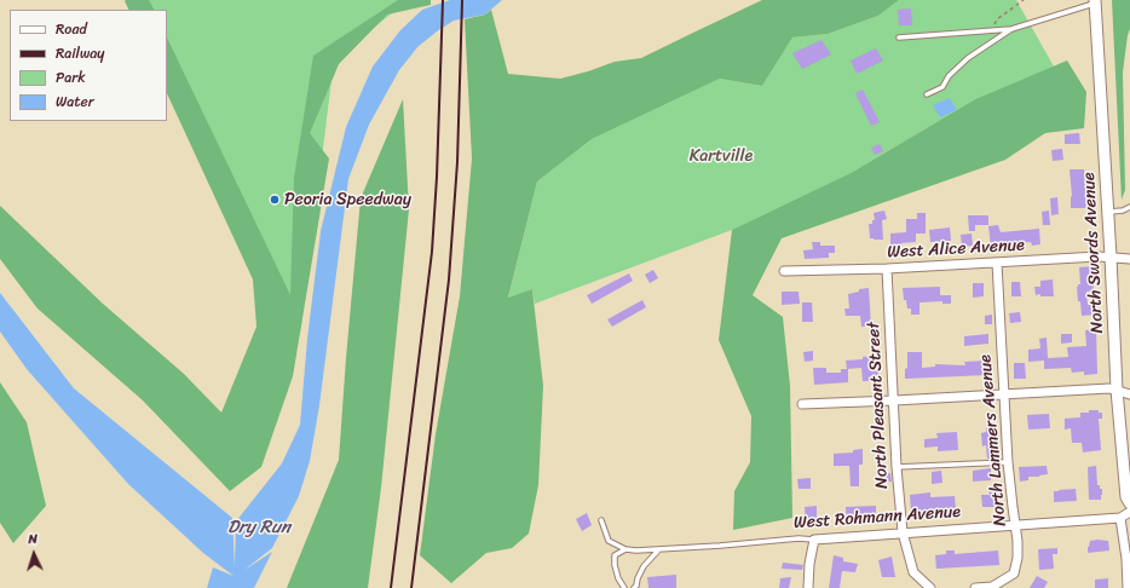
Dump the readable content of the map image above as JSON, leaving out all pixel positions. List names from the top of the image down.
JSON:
{
  "streets": {
    "street": [
      "West Alice Avenue",
      "North Swords Avenue",
      "North Pleasant Street",
      "North Lammers Avenue",
      "West Rohmann Avenue"
    ]
  },
  "crossings": [
    ["West Alice Avenue", "North Swords Avenue"],
    ["West Alice Avenue", "North Pleasant Street"],
    ["West Alice Avenue", "North Lammers Avenue"],
    ["North Pleasant Street", "West Rohmann Avenue"],
    ["North Lammers Avenue", "West Rohmann Avenue"]
  ],
  "water": ["Dry Run"],
  "parks": ["Kartville"],
  "places": ["Peoria Speedway"],
  "legend": [
    "Road",
    "Railway",
    "Park",
    "Water"
  ],
  "north": "top"
}
